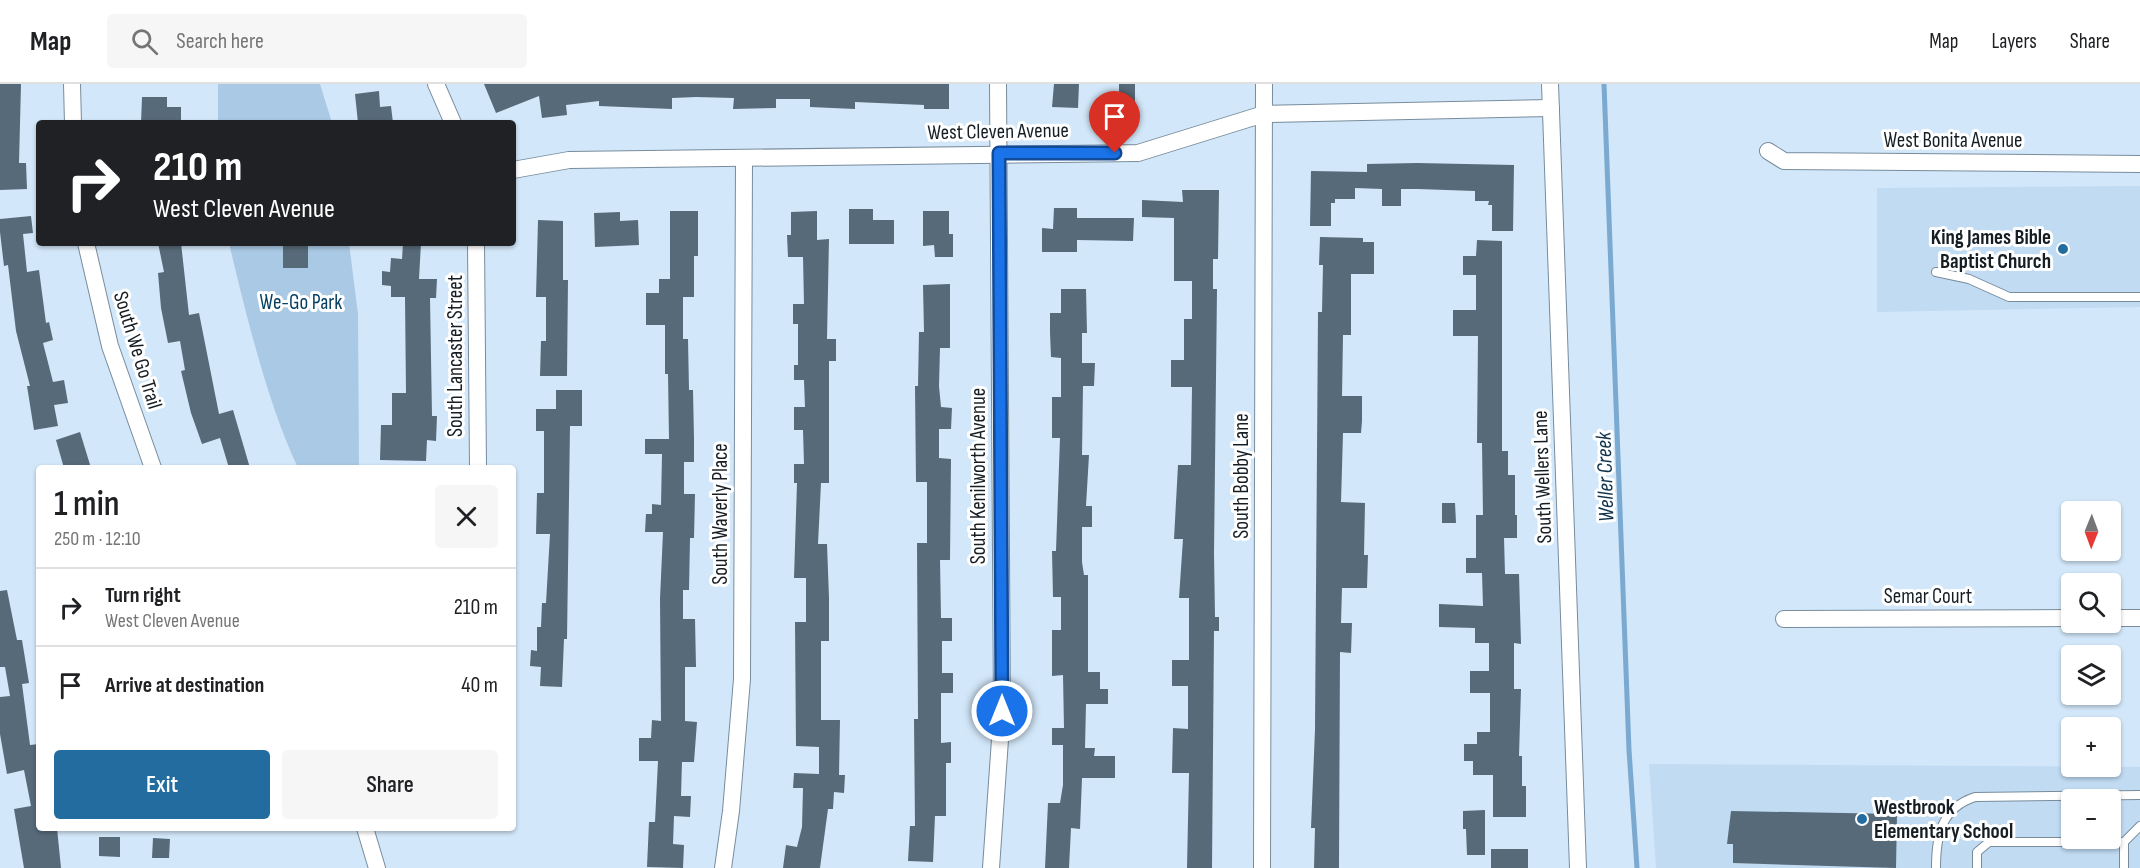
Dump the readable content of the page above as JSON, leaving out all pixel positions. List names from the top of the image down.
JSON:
{
  "streets": {
    "street": [
      "West Cleven Avenue",
      "West Bonita Avenue",
      "South We Go Trail",
      "South Lancaster Street",
      "South Kenilworth Avenue",
      "South Bobby Lane",
      "South Wellers Lane",
      "South Waverly Place",
      "Semar Court"
    ]
  },
  "crossings": [
    ["West Cleven Avenue", "South Kenilworth Avenue"],
    ["West Cleven Avenue", "South Bobby Lane"],
    ["West Cleven Avenue", "South Wellers Lane"],
    ["West Cleven Avenue", "South Waverly Place"]
  ],
  "water": ["Weller Creek"],
  "parks": ["We-Go Park"],
  "places": ["King James Bible Baptist Church", "Westbrook Elementary School"],
  "north": "bottom",
  "page": {
    "header": "Map",
    "search": "Search here",
    "nav": ["Map", "Layers", "Share"],
    "turn": ["210 m", "West Cleven Avenue"],
    "heading": ["1 min", "250 m · 12:10"],
    "map_buttons": ["+", "−"],
    "list": [
      {
        "name": "Turn right",
        "note": "West Cleven Avenue",
        "value": "210 m"
      },
      {
        "name": "Arrive at destination",
        "value": "40 m"
      }
    ],
    "buttons": ["Exit", "Share"]
  }
}
